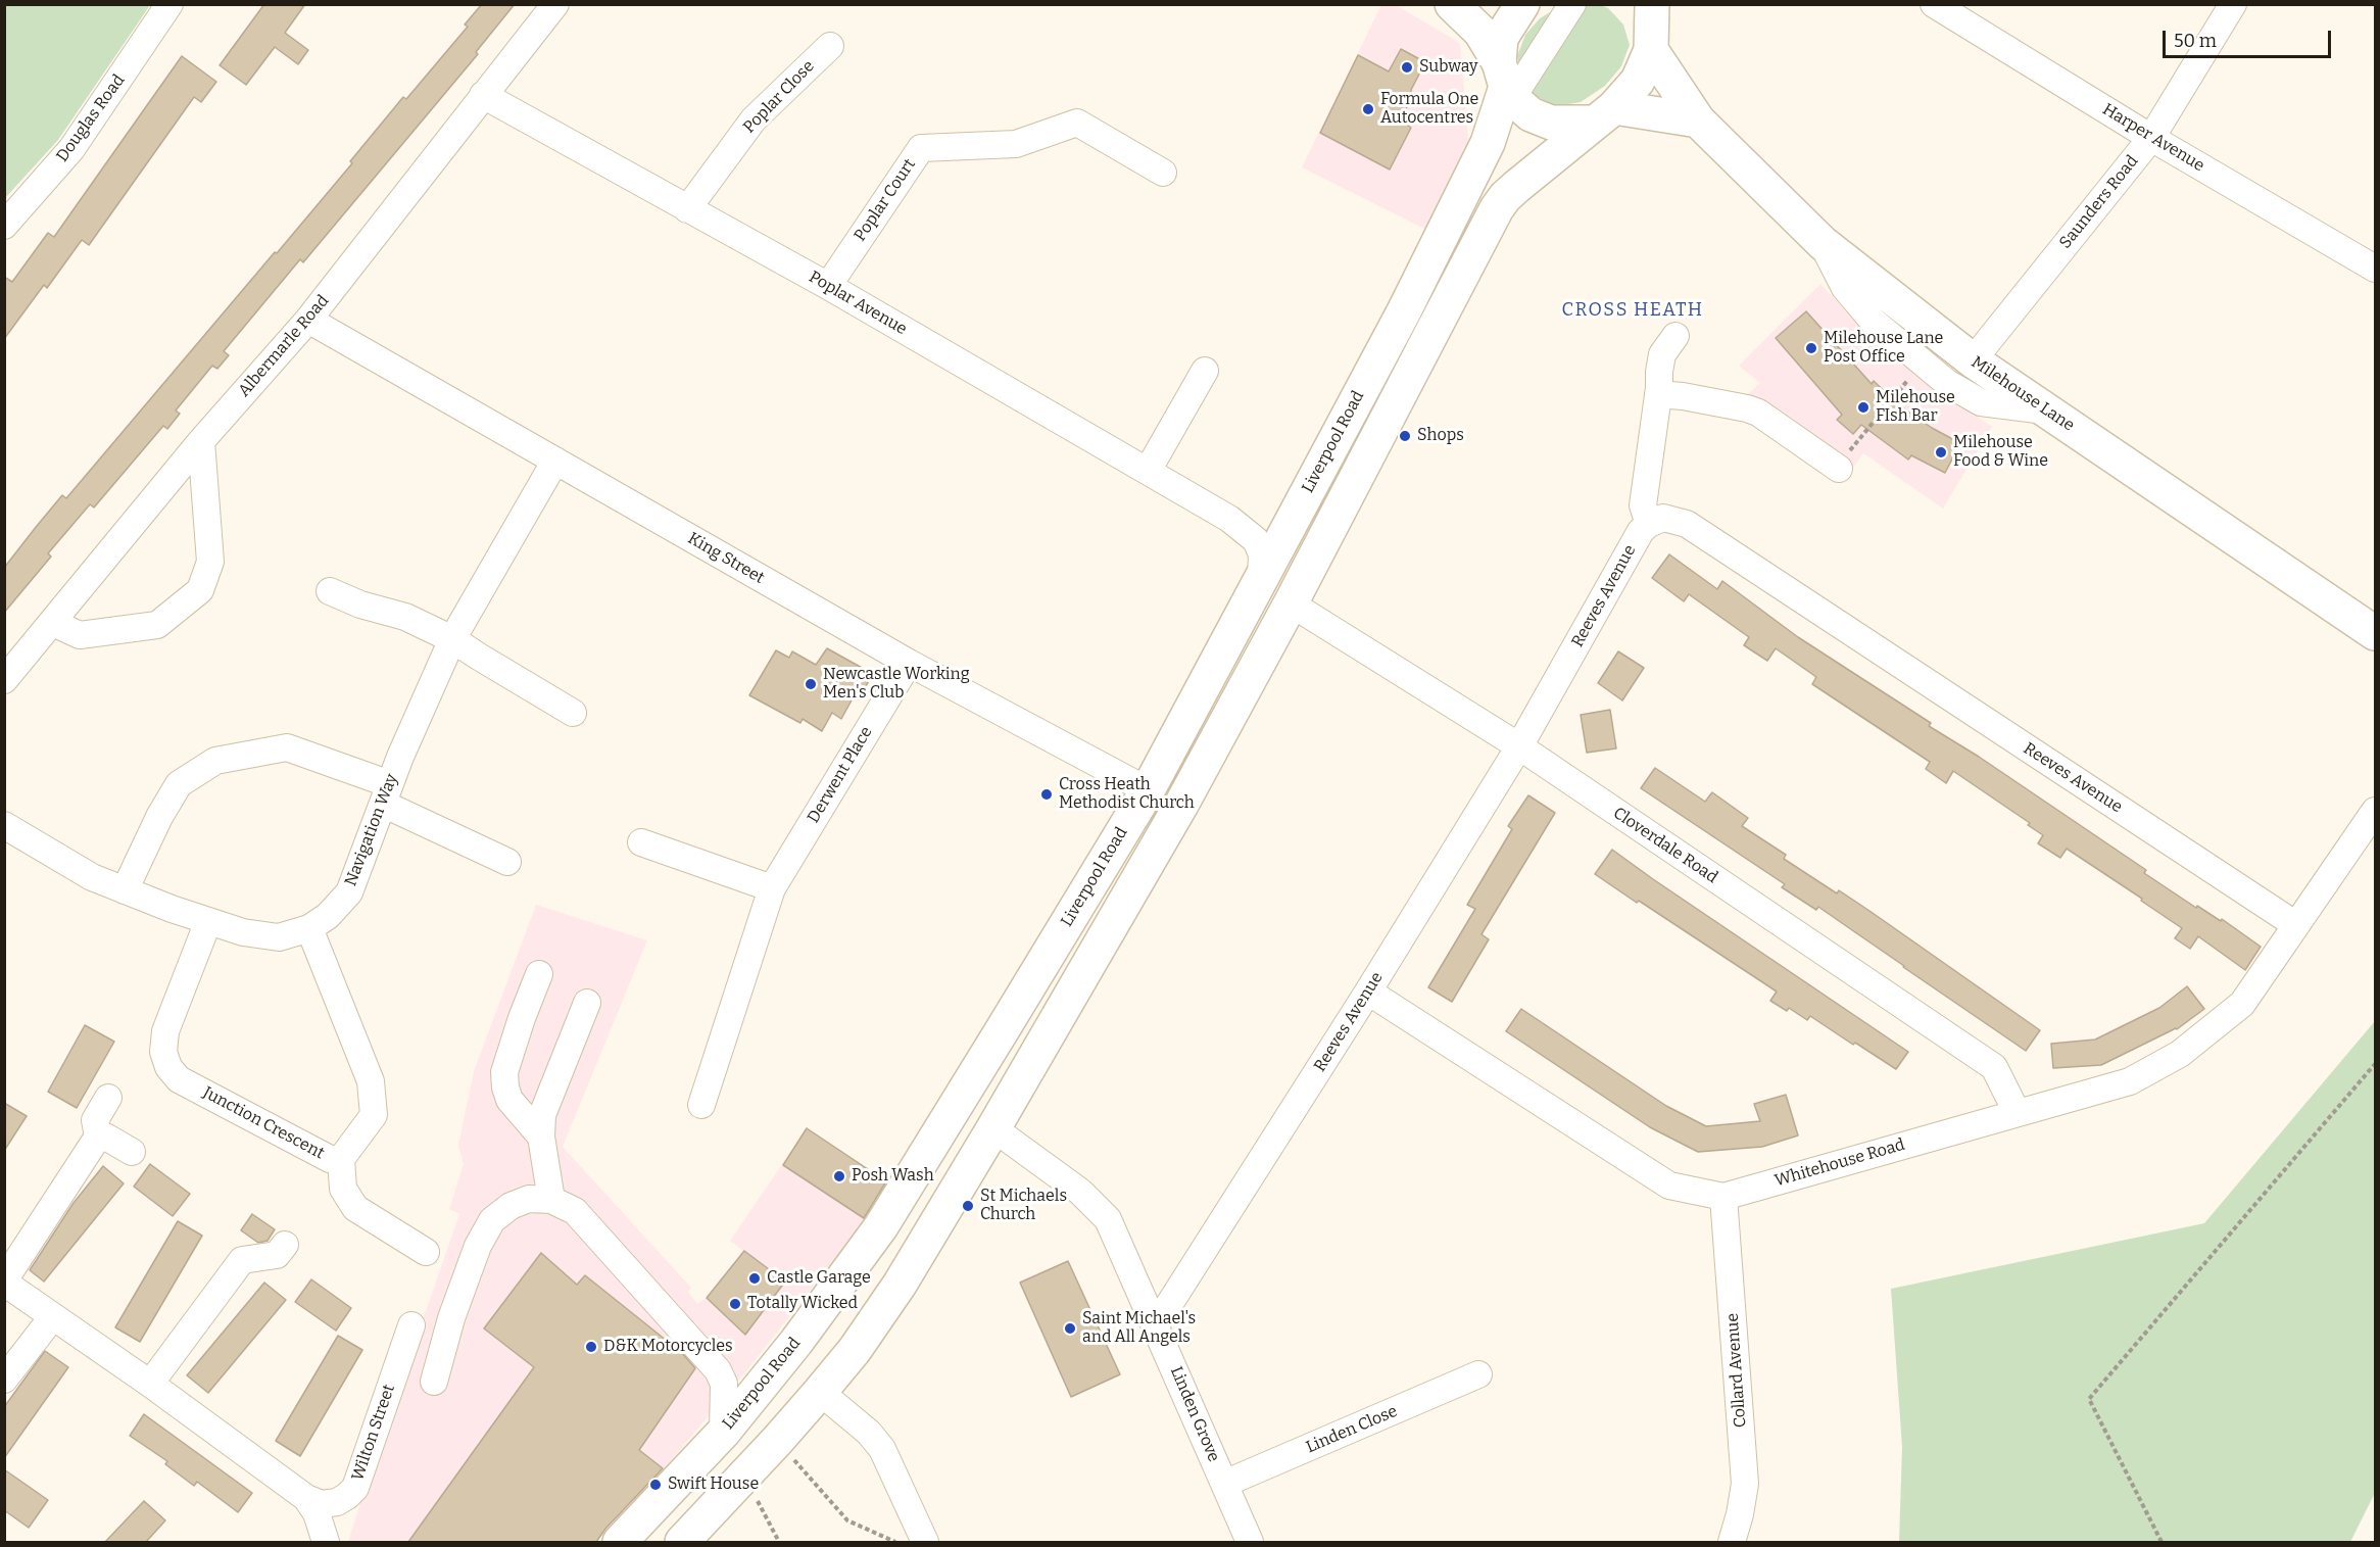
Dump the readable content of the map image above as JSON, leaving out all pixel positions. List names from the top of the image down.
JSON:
{
  "streets": {
    "main road": ["Milehouse Lane", "Liverpool Road"],
    "street": [
      "Poplar Close",
      "Douglas Road",
      "Harper Avenue",
      "Poplar Court",
      "Saunders Road",
      "Poplar Avenue",
      "Albermarle Road",
      "King Street",
      "Reeves Avenue",
      "Derwent Place",
      "Navigation Way",
      "Cloverdale Road",
      "Junction Crescent",
      "Whitehouse Road",
      "Collard Avenue",
      "Linden Grove",
      "Linden Close",
      "Wilton Street"
    ]
  },
  "crossings": [
    ["Poplar Close", "Poplar Avenue"],
    ["Harper Avenue", "Saunders Road"],
    ["Poplar Court", "Poplar Avenue"],
    ["Saunders Road", "Milehouse Lane"],
    ["Poplar Avenue", "Albermarle Road"],
    ["Poplar Avenue", "Liverpool Road"],
    ["Albermarle Road", "King Street"],
    ["Liverpool Road", "King Street"],
    ["King Street", "Derwent Place"],
    ["King Street", "Navigation Way"],
    ["Reeves Avenue", "Cloverdale Road"],
    ["Reeves Avenue", "Whitehouse Road"],
    ["Reeves Avenue", "Linden Grove"],
    ["Navigation Way", "Junction Crescent"],
    ["Cloverdale Road", "Whitehouse Road"],
    ["Whitehouse Road", "Collard Avenue"],
    ["Linden Grove", "Linden Close"]
  ],
  "districts": ["CROSS HEATH"],
  "places": [
    "Subway",
    "Formula One Autocentres",
    "Milehouse Lane Post Office",
    "Milehouse FIsh Bar",
    "Shops",
    "Milehouse Food & Wine",
    "Newcastle Working Men's Club",
    "Cross Heath Methodist Church",
    "Posh Wash",
    "St Michaels Church",
    "Castle Garage",
    "Totally Wicked",
    "Saint Michael's and All Angels",
    "D&K Motorcycles",
    "Swift House"
  ],
  "scale_bar": "50 m"
}
